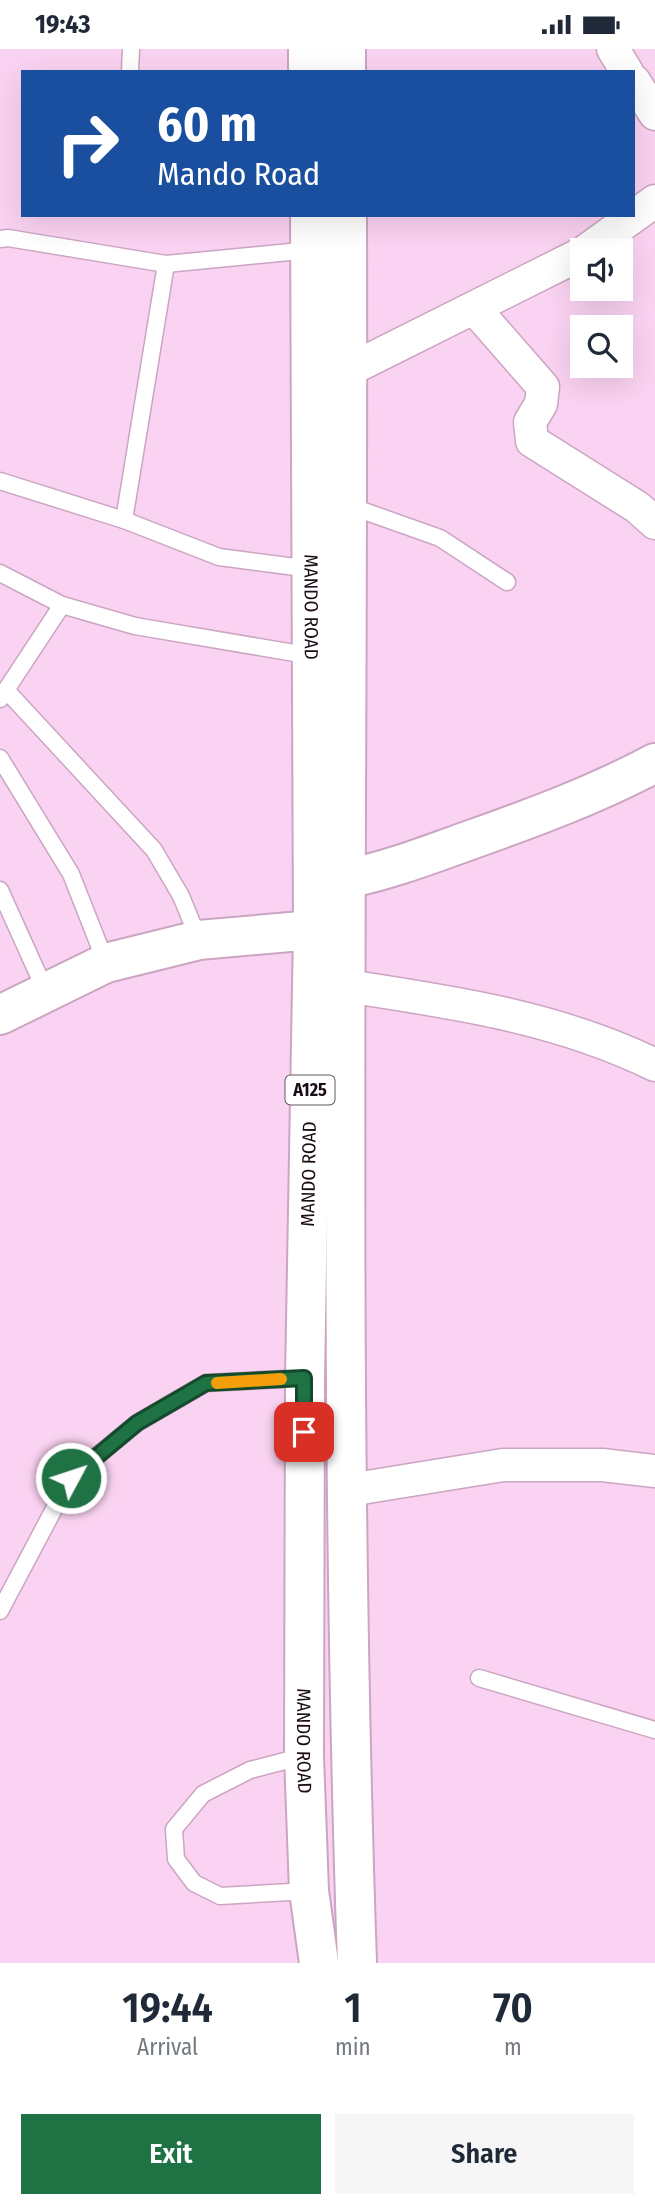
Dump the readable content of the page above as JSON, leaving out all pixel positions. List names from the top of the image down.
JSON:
{
  "streets": {
    "main road": ["MANDO ROAD", "A125"]
  },
  "page": {
    "status": "19:43",
    "turn": ["60 m", "Mando Road"],
    "eta": [
      "19:44",
      "Arrival",
      "1",
      "min",
      "70",
      "m"
    ],
    "buttons": ["Exit", "Share"]
  }
}
